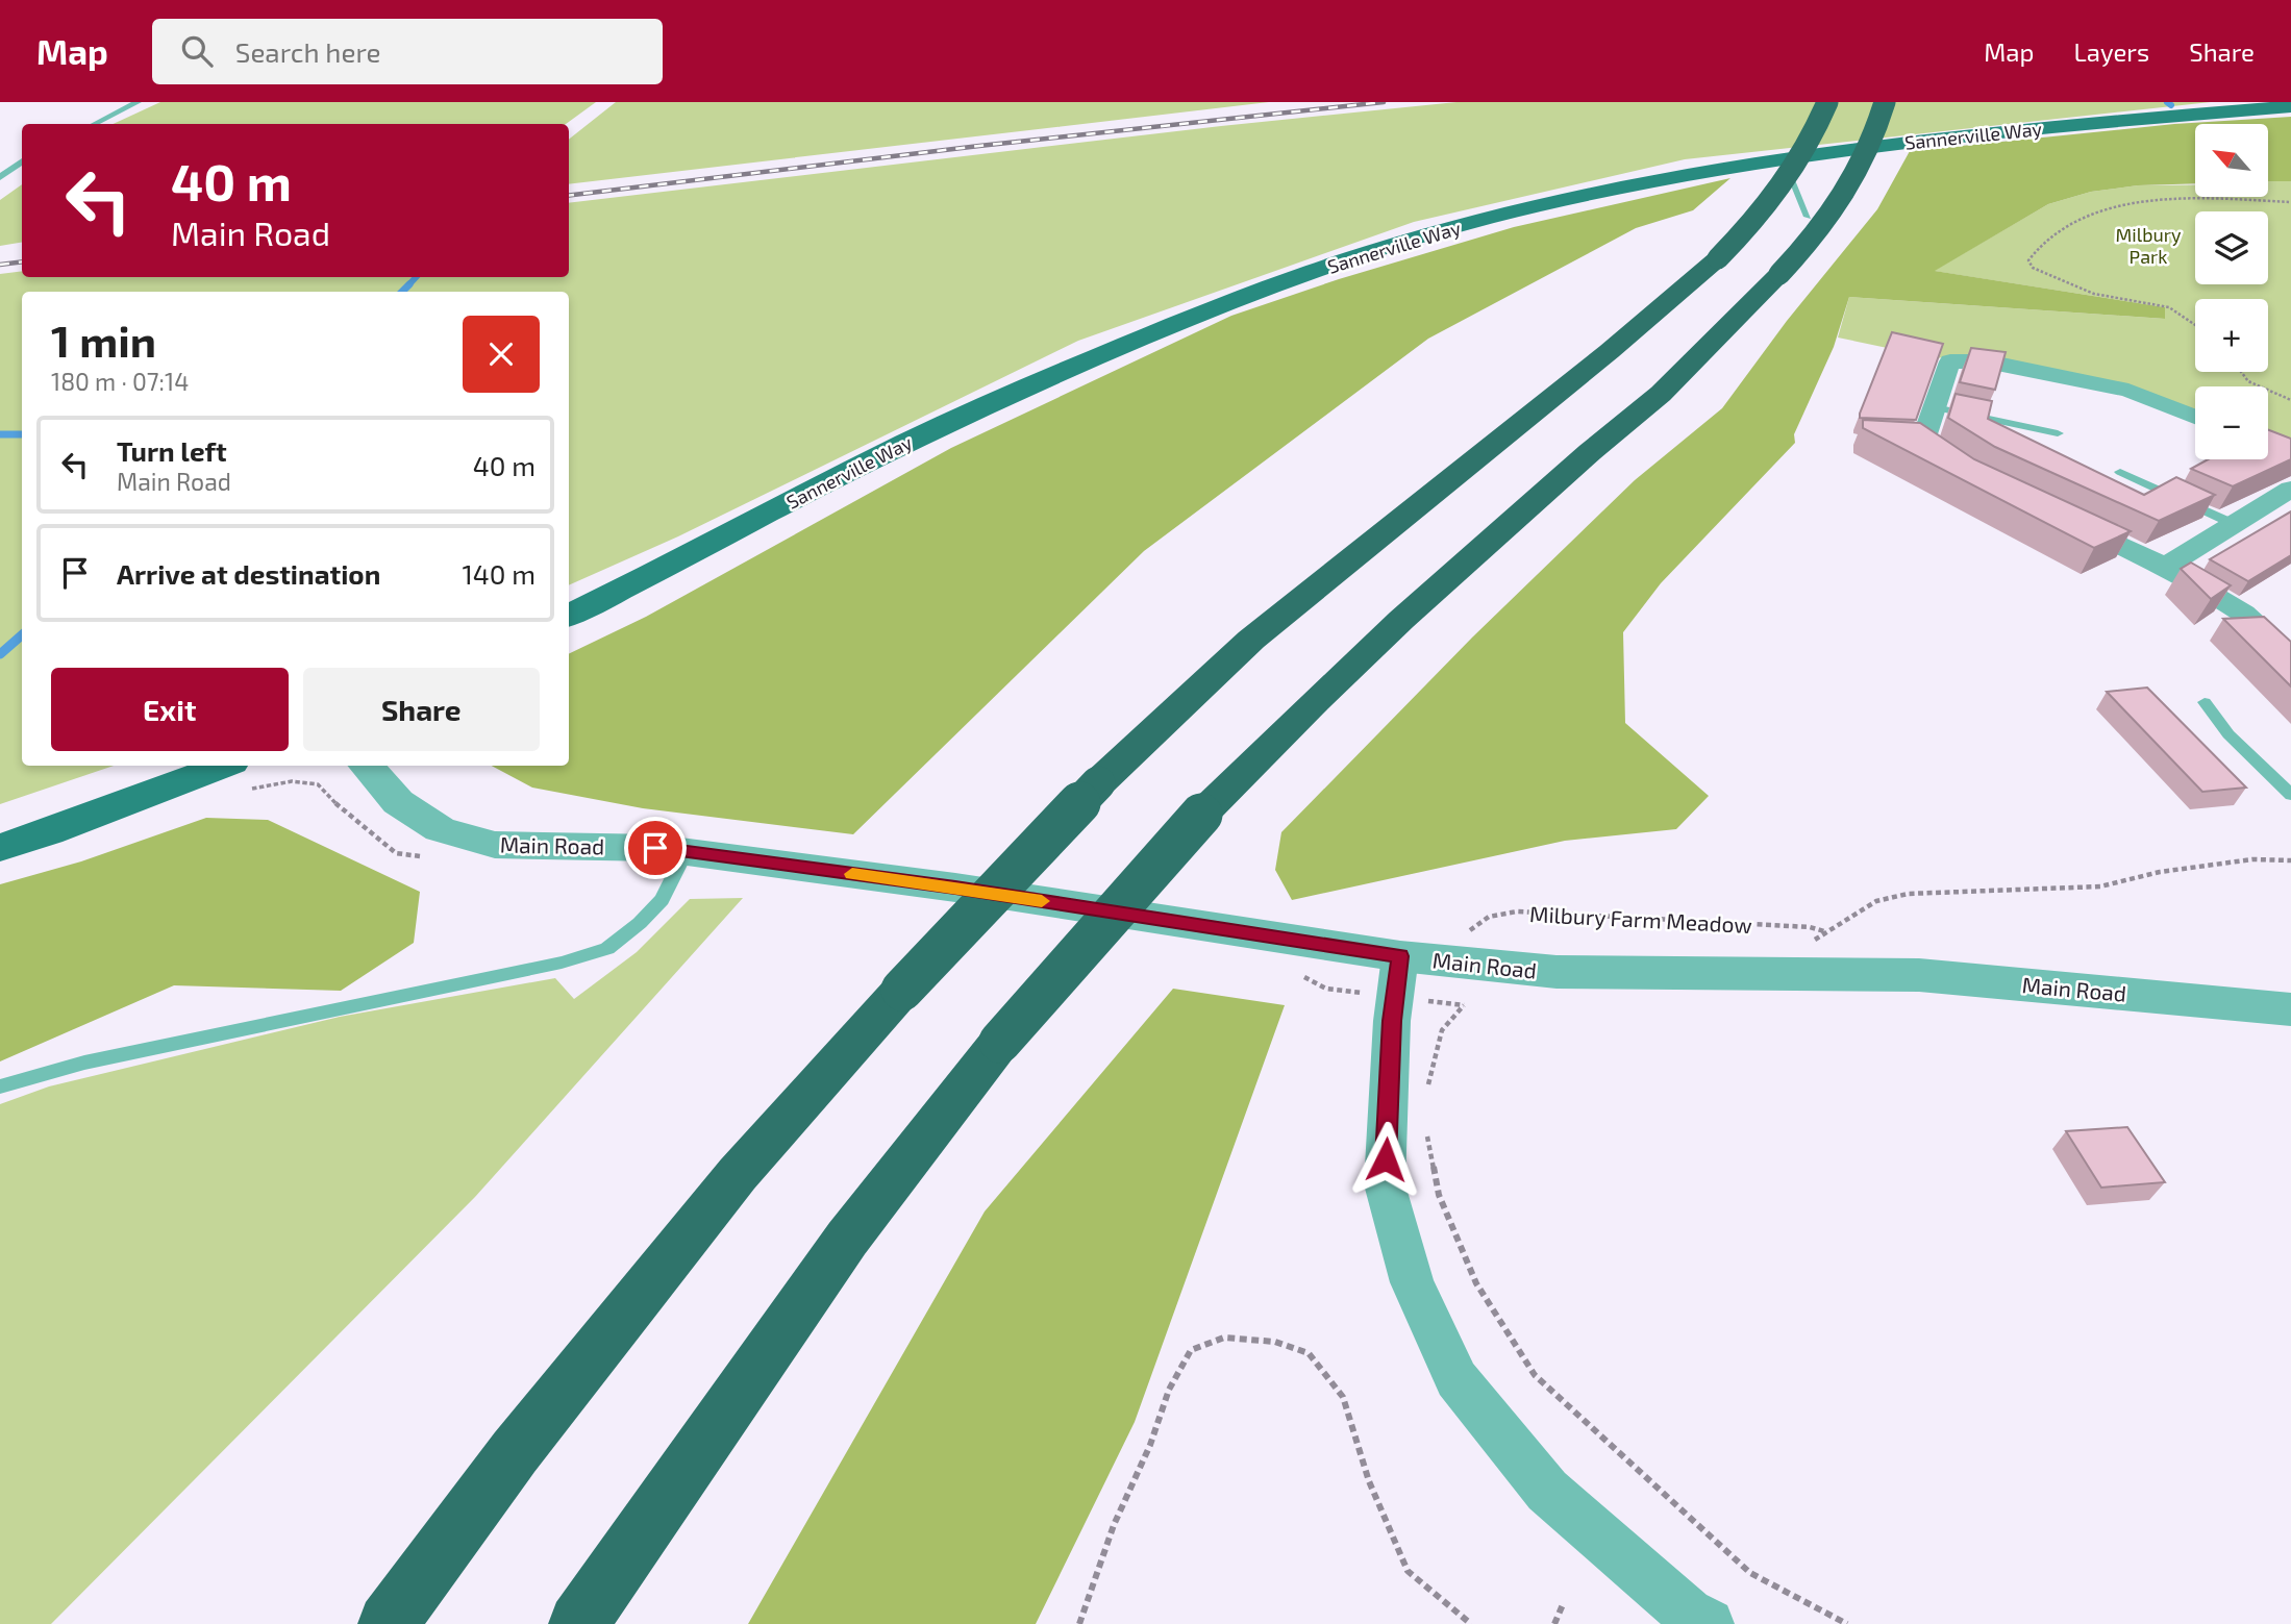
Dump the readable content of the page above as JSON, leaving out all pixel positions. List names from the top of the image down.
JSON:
{
  "streets": {
    "main road": ["Sannerville Way"],
    "street": ["Main Road"],
    "path": ["Milbury Farm Meadow"]
  },
  "parks": ["Milbury Park"],
  "north": "top left",
  "page": {
    "header": "Map",
    "search": "Search here",
    "nav": ["Map", "Layers", "Share"],
    "map_buttons": ["+", "−"],
    "turn": ["40 m", "Main Road"],
    "heading": ["1 min", "180 m · 07:14"],
    "list": [
      {
        "name": "Turn left",
        "note": "Main Road",
        "value": "40 m"
      },
      {
        "name": "Arrive at destination",
        "value": "140 m"
      }
    ],
    "buttons": ["Exit", "Share"]
  }
}
